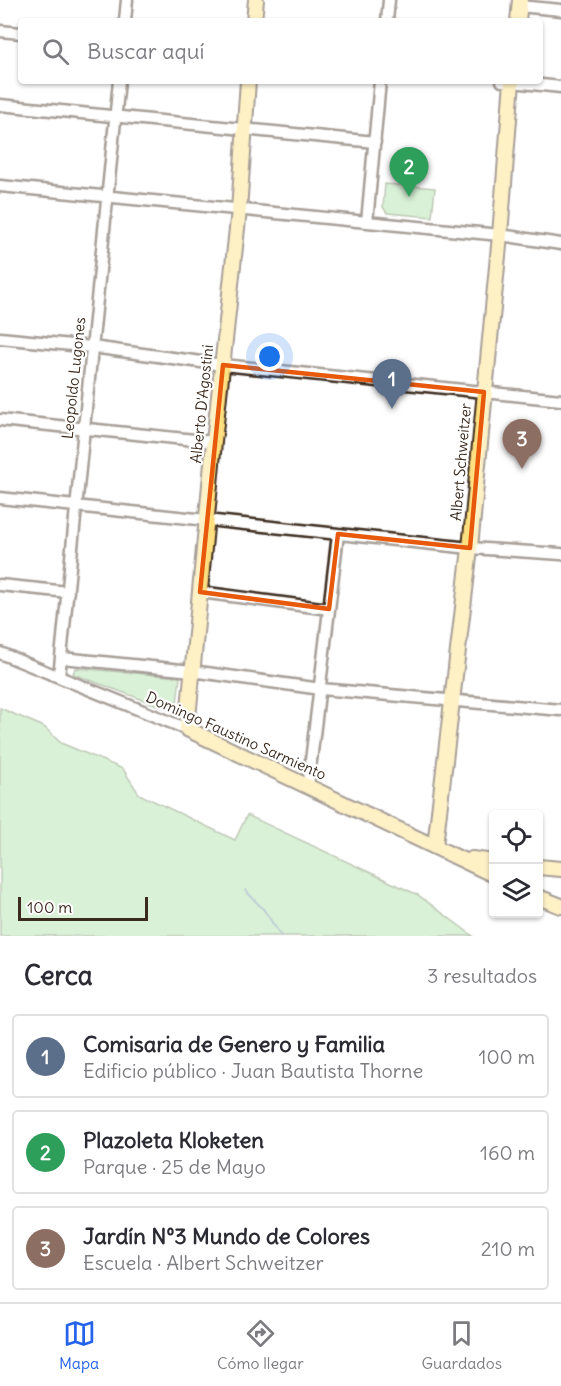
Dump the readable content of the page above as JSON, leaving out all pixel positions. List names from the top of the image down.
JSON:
{
  "streets": {
    "main road": ["Alberto D'Agostini", "Albert Schweitzer", "Domingo Faustino Sarmiento"],
    "street": ["Leopoldo Lugones"]
  },
  "crossings": [
    ["Leopoldo Lugones", "Domingo Faustino Sarmiento"],
    ["Alberto D'Agostini", "Domingo Faustino Sarmiento"],
    ["Albert Schweitzer", "Domingo Faustino Sarmiento"]
  ],
  "scale_bar": "100 m",
  "page": {
    "search": "Buscar aquí",
    "pins": ["2", "1", "3"],
    "scale": "100 m",
    "heading": ["Cerca", "3 resultados"],
    "list": [
      {
        "mark": "1",
        "name": "Comisaria de Genero y Familia",
        "note": "Edificio público · Juan Bautista Thorne",
        "value": "100 m"
      },
      {
        "mark": "2",
        "name": "Plazoleta Kloketen",
        "note": "Parque · 25 de Mayo",
        "value": "160 m"
      },
      {
        "mark": "3",
        "name": "Jardín Nº3 Mundo de Colores",
        "note": "Escuela · Albert Schweitzer",
        "value": "210 m"
      }
    ],
    "nav": ["Mapa", "Cómo llegar", "Guardados"]
  }
}
